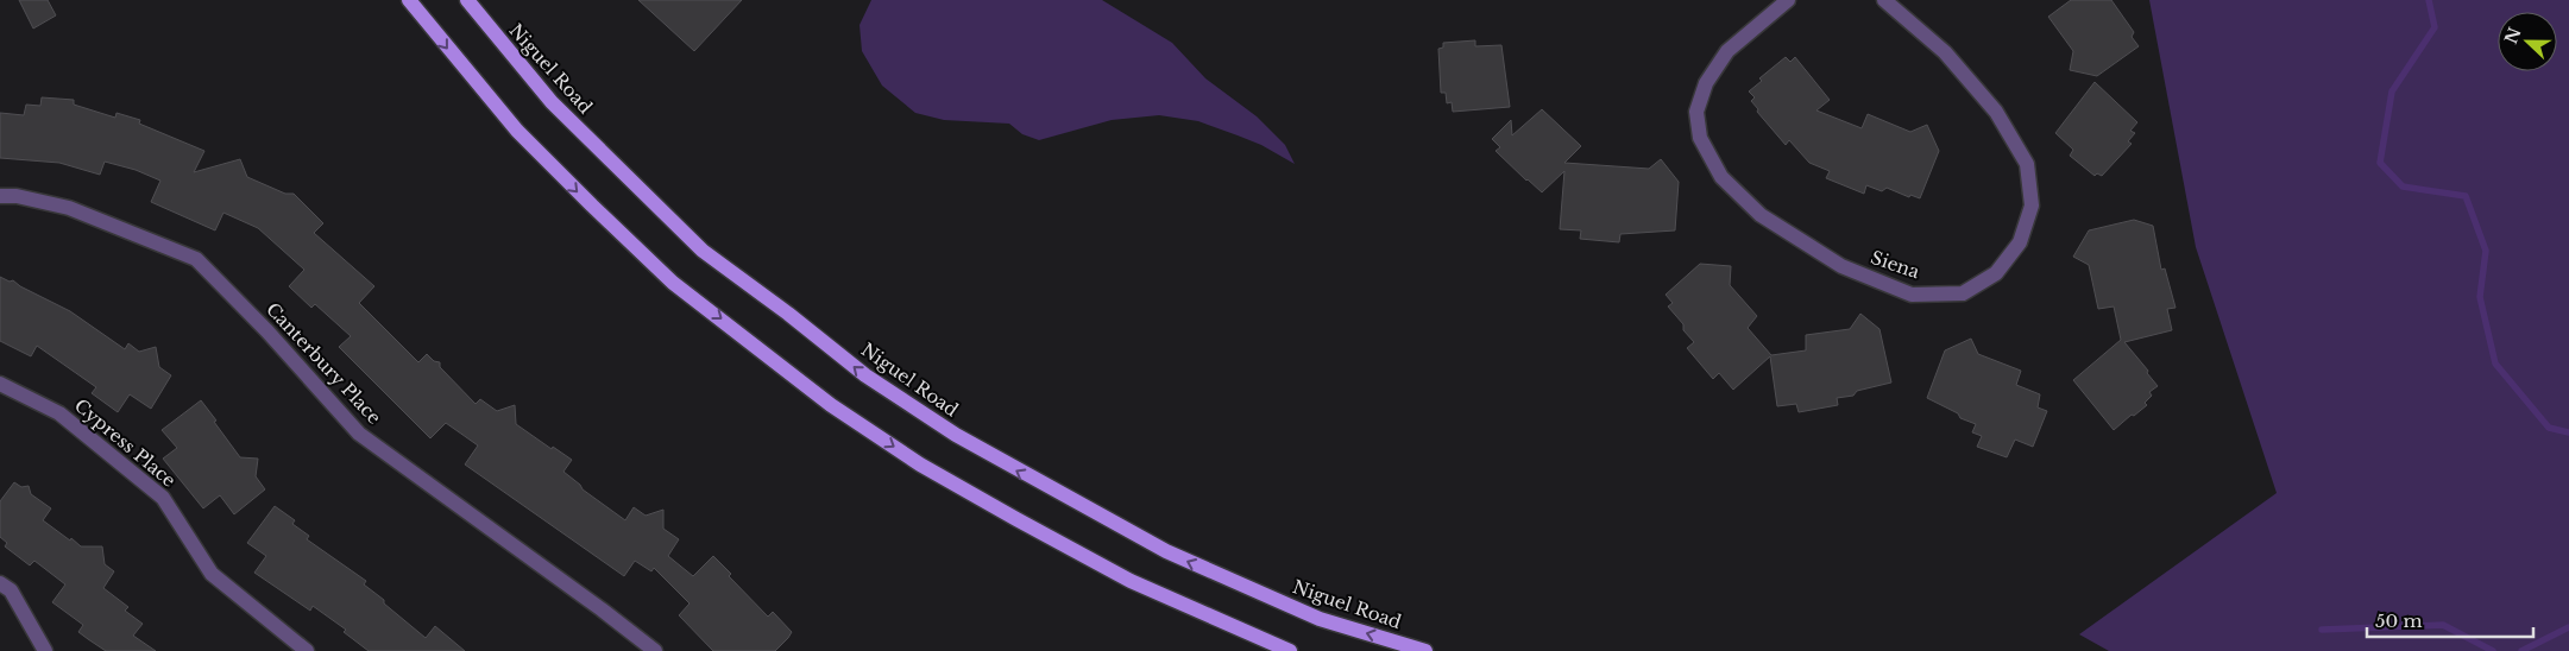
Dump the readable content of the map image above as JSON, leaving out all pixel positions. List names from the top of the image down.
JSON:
{
  "streets": {
    "main road": ["Niguel Road"],
    "street": ["Siena", "Canterbury Place", "Cypress Place"]
  },
  "scale_bar": "50 m",
  "north": "left"
}
